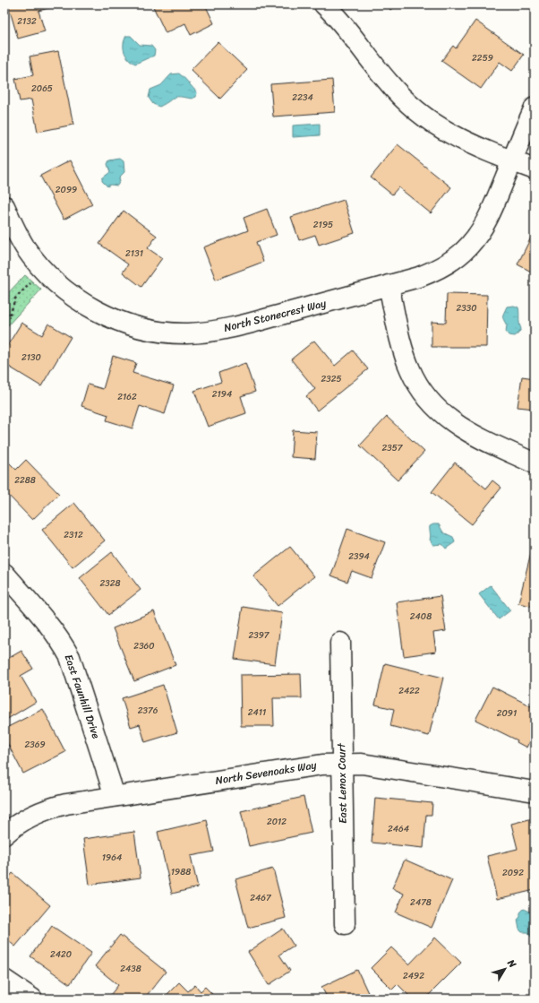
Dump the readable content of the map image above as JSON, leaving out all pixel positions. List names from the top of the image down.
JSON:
{
  "streets": {
    "street": [
      "North Stonecrest Way",
      "East Faunhill Drive",
      "North Sevenoaks Way",
      "East Lenox Court"
    ]
  },
  "crossings": [
    ["East Faunhill Drive", "North Sevenoaks Way"],
    ["North Sevenoaks Way", "East Lenox Court"]
  ],
  "house_numbers": [
    "2132",
    "2259",
    "2065",
    "2234",
    "2099",
    "2195",
    "2131",
    "2330",
    "2130",
    "2325",
    "2194",
    "2162",
    "2357",
    "2288",
    "2312",
    "2394",
    "2328",
    "2408",
    "2397",
    "2360",
    "2422",
    "2376",
    "2411",
    "2091",
    "2369",
    "2012",
    "2464",
    "1964",
    "1988",
    "2092",
    "2467",
    "2478",
    "2420",
    "2438",
    "2492"
  ],
  "north": "top right"
}
